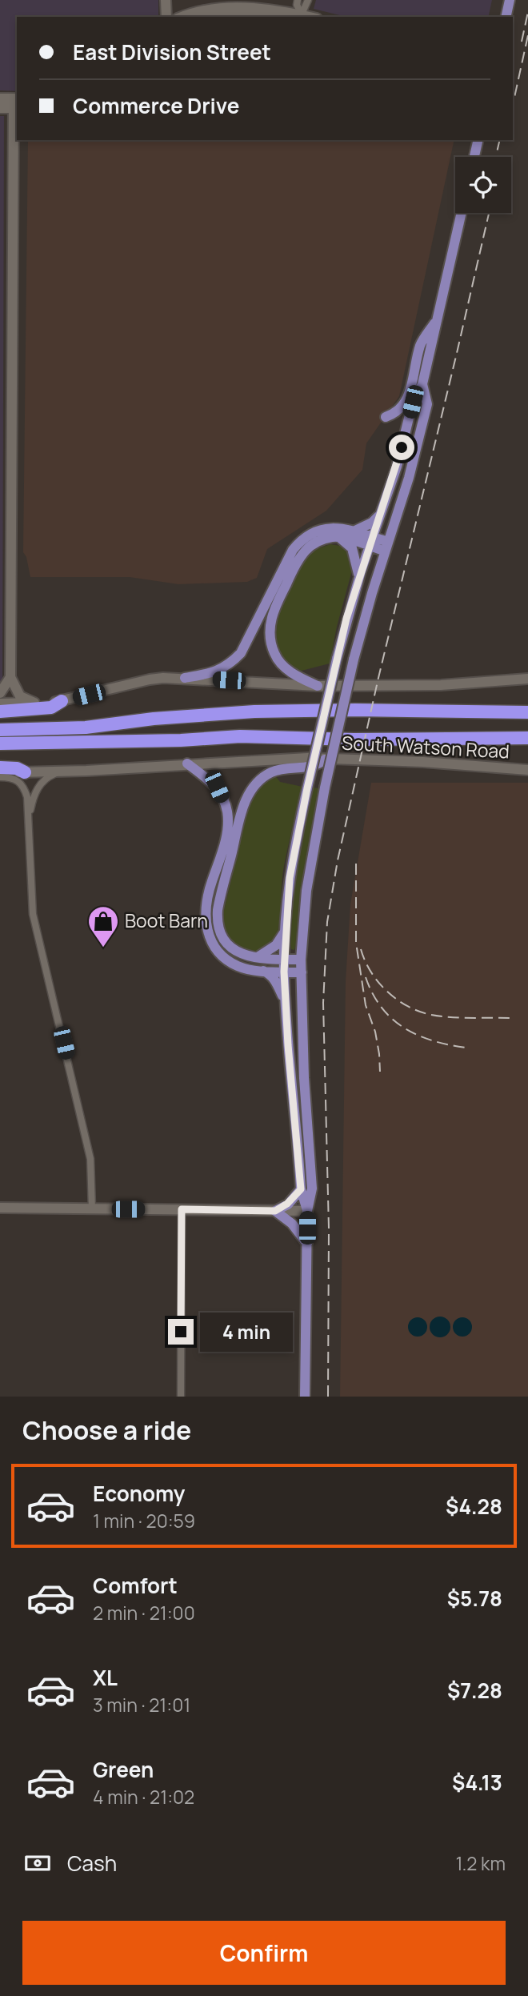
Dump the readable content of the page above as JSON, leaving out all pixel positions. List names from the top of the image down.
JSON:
{
  "streets": {
    "street": ["South Watson Road"]
  },
  "places": {
    "shop": ["Boot Barn"]
  },
  "page": {
    "banner": ["East Division Street", "Commerce Drive"],
    "bubble": "4 min",
    "heading": "Choose a ride",
    "list": [
      {
        "name": "Economy",
        "note": "1 min · 20:59",
        "value": "$4.28"
      },
      {
        "name": "Comfort",
        "note": "2 min · 21:00",
        "value": "$5.78"
      },
      {
        "name": "XL",
        "note": "3 min · 21:01",
        "value": "$7.28"
      },
      {
        "name": "Green",
        "note": "4 min · 21:02",
        "value": "$4.13"
      }
    ],
    "pay": ["Cash", "1.2 km"],
    "buttons": "Confirm"
  }
}
